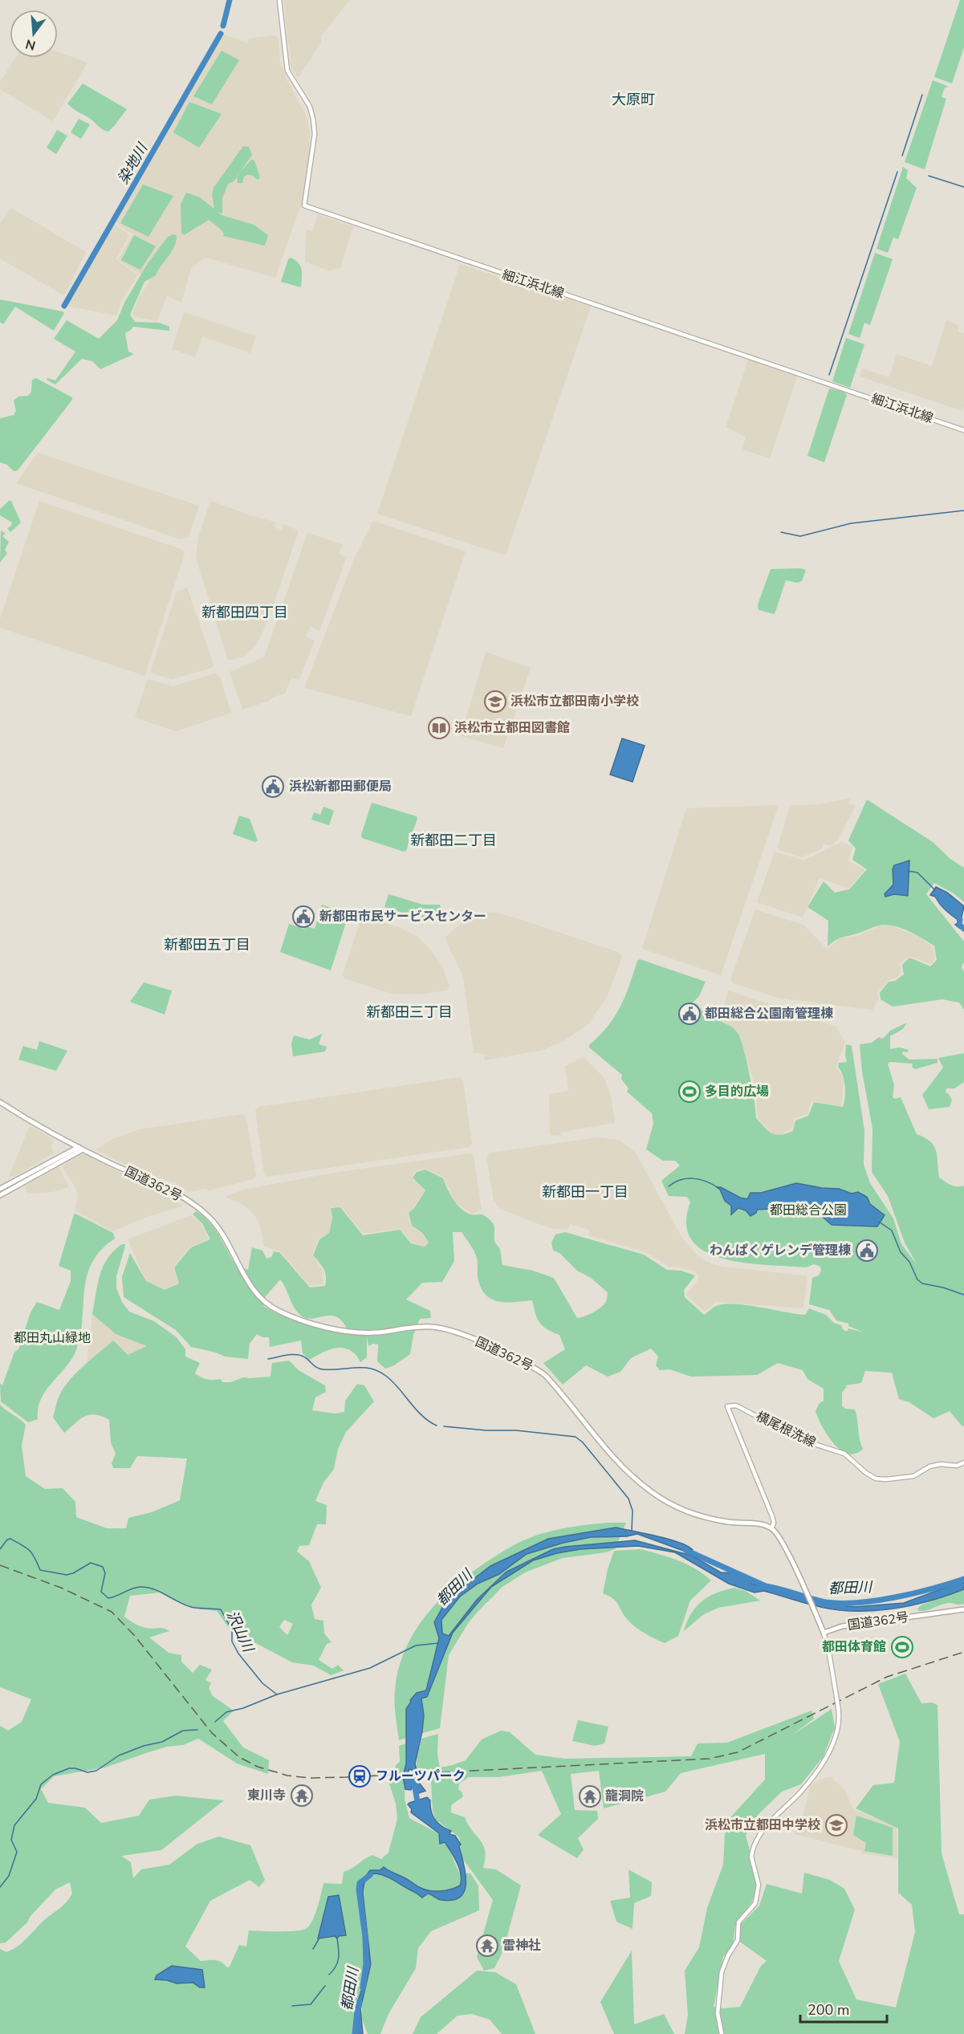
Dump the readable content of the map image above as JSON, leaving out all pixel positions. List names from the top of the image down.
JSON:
{
  "streets": {
    "highway": ["国道362号"],
    "main road": ["細江浜北線", "横尾根洗線"]
  },
  "crossings": [
    ["国道362号", "横尾根洗線"]
  ],
  "districts": [
    "大原町",
    "新都田四丁目",
    "新都田二丁目",
    "新都田五丁目",
    "新都田三丁目",
    "新都田一丁目"
  ],
  "water": ["染地川", "都田川", "沢山川"],
  "parks": ["都田総合公園", "都田丸山緑地"],
  "places": {
    "school or university": ["浜松市立都田南小学校", "浜松市立都田中学校"],
    "library": ["浜松市立都田図書館"],
    "public building": [
      "浜松新都田郵便局",
      "新都田市民サービスセンター",
      "都田総合公園南管理棟",
      "わんぱくゲレンデ管理棟"
    ],
    "sports": ["多目的広場", "都田体育館"],
    "station": ["フルーツパーク"],
    "temple": ["東川寺", "龍洞院", "雷神社"]
  },
  "scale_bar": "200 m",
  "north": "bottom"
}
